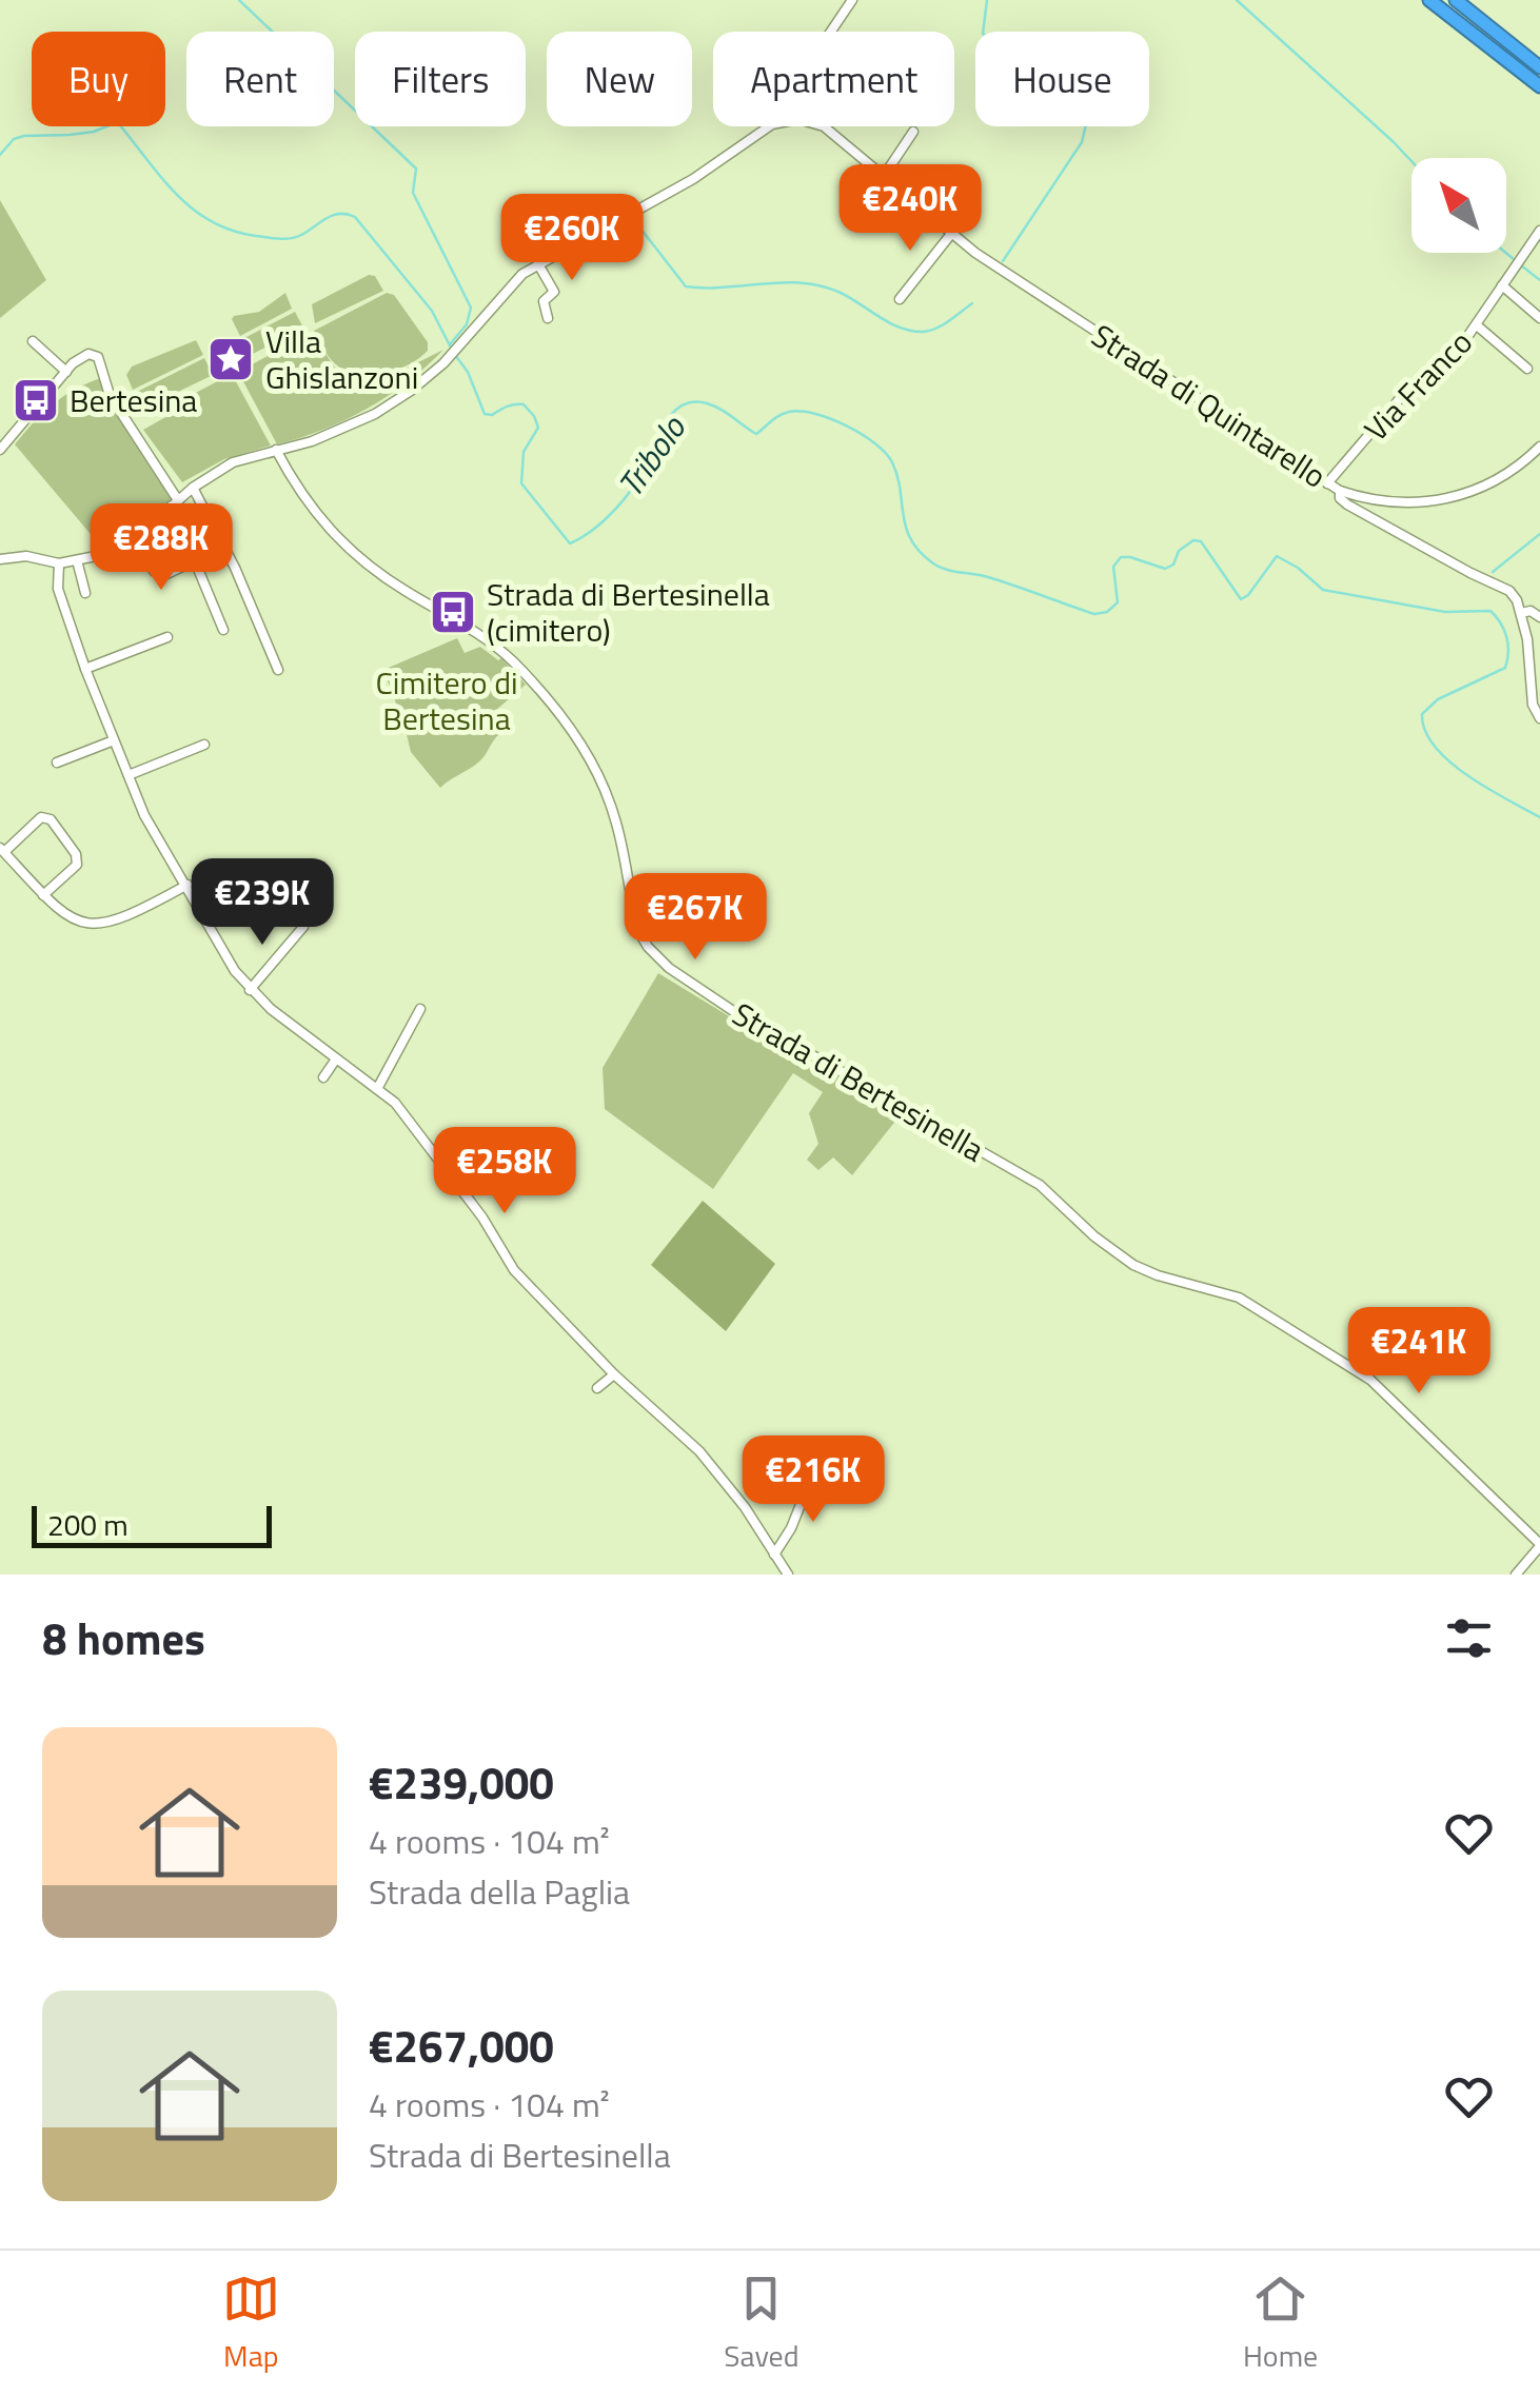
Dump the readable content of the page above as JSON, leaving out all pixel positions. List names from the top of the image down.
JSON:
{
  "streets": {
    "street": ["Via Franco", "Strada di Quintarello", "Strada di Bertesinella"]
  },
  "crossings": [
    ["Via Franco", "Strada di Quintarello"]
  ],
  "water": ["Tribolo"],
  "parks": ["Cimitero di Bertesina"],
  "places": {
    "place": ["Villa Ghislanzoni"],
    "bus stop": ["Bertesina", "Strada di Bertesinella (cimitero)"]
  },
  "scale_bar": "200 m",
  "north": "top left",
  "page": {
    "chip": [
      "Buy",
      "Rent",
      "Filters",
      "New",
      "Apartment",
      "House"
    ],
    "price": [
      "€240K",
      "€260K",
      "€288K",
      "€239K",
      "€267K",
      "€258K",
      "€241K",
      "€216K"
    ],
    "scale": "200 m",
    "heading": "8 homes",
    "list": [
      {
        "name": "€239,000",
        "note": "4 rooms · 104 m² · Strada della Paglia"
      },
      {
        "name": "€267,000",
        "note": "4 rooms · 104 m² · Strada di Bertesinella"
      }
    ],
    "tabs": ["Map", "Saved", "Home"]
  }
}
